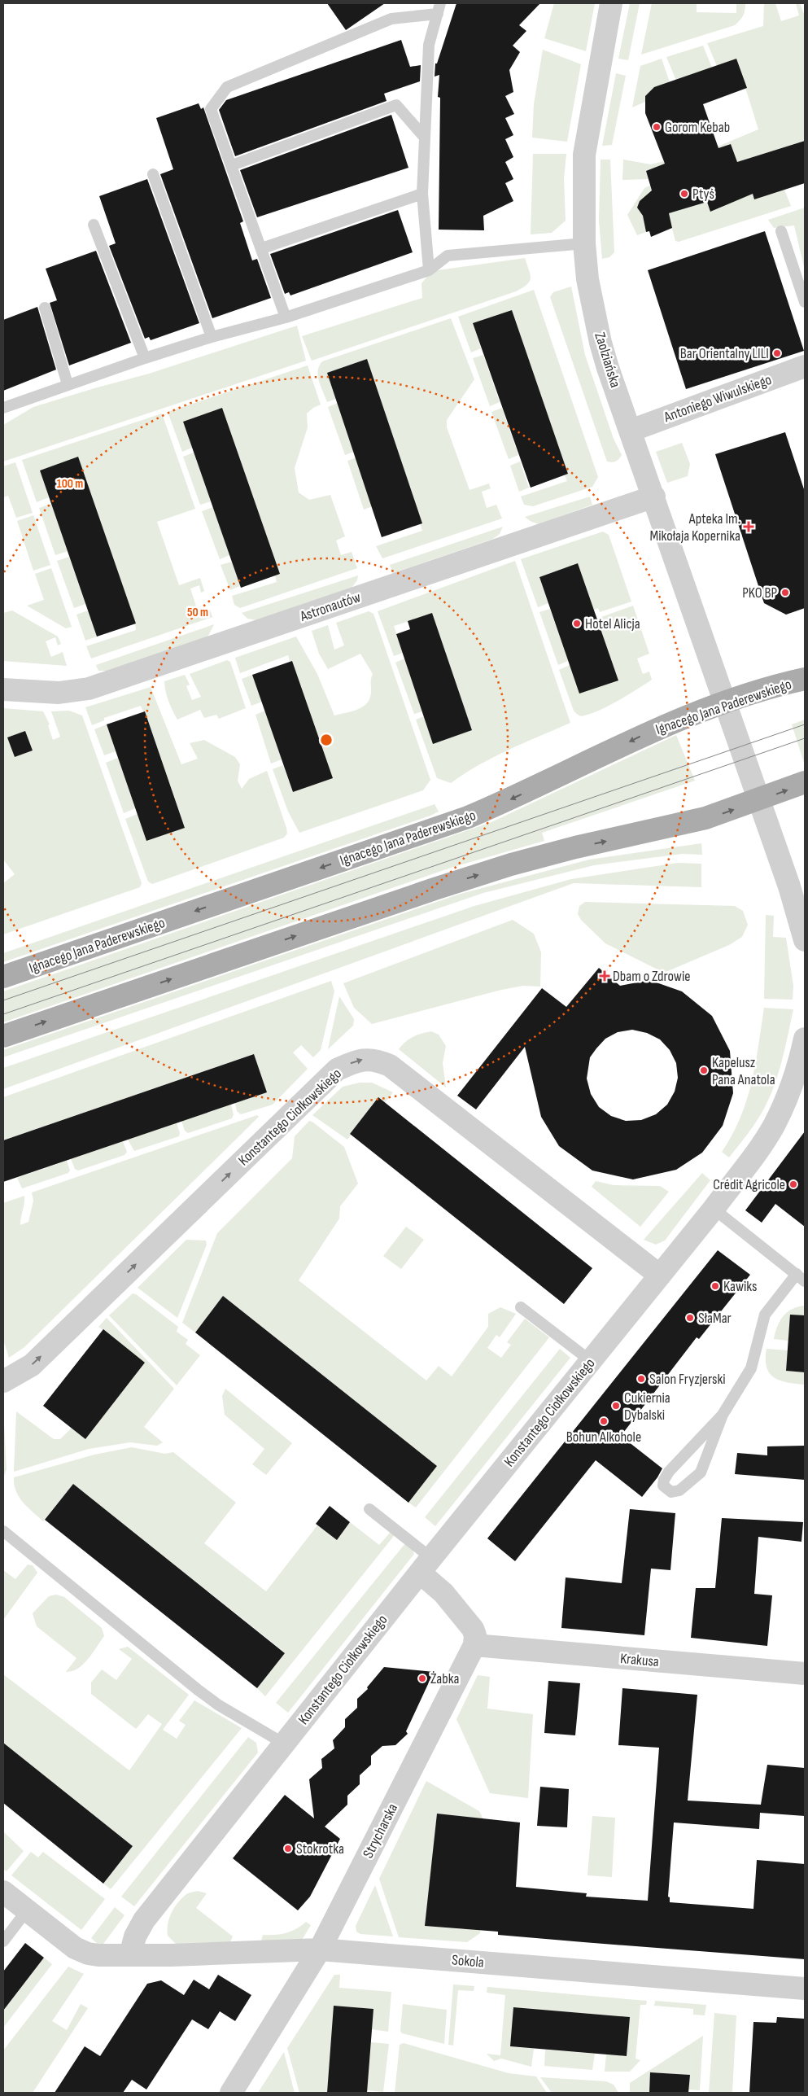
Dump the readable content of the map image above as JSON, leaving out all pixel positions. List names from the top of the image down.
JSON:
{
  "streets": {
    "main road": ["Ignacego Jana Paderewskiego"],
    "street": [
      "Zaolziańska",
      "Antoniego Wiwulskiego",
      "Astronautów",
      "Konstantego Ciołkowskiego",
      "Krakusa",
      "Strycharska",
      "Sokola"
    ]
  },
  "crossings": [
    ["Zaolziańska", "Antoniego Wiwulskiego"],
    ["Zaolziańska", "Astronautów"],
    ["Zaolziańska", "Ignacego Jana Paderewskiego"],
    ["Konstantego Ciołkowskiego", "Sokola"],
    ["Krakusa", "Strycharska"],
    ["Strycharska", "Sokola"]
  ],
  "places": {
    "other": [
      "Gorom Kebab",
      "Ptyś",
      "Bar Orientalny LILI",
      "PKO BP",
      "Hotel Alicja",
      "Kapelusz Pana Anatola",
      "Crédit Agricole",
      "Kawiks",
      "SłaMar",
      "Salon Fryzjerski",
      "Cukiernia Dybalski",
      "Bohun Alkohole",
      "Żabka",
      "Stokrotka"
    ],
    "health": ["Apteka Im. Mikołaja Kopernika", "Dbam o Zdrowie"]
  },
  "rings": ["100 m", "50 m"]
}
